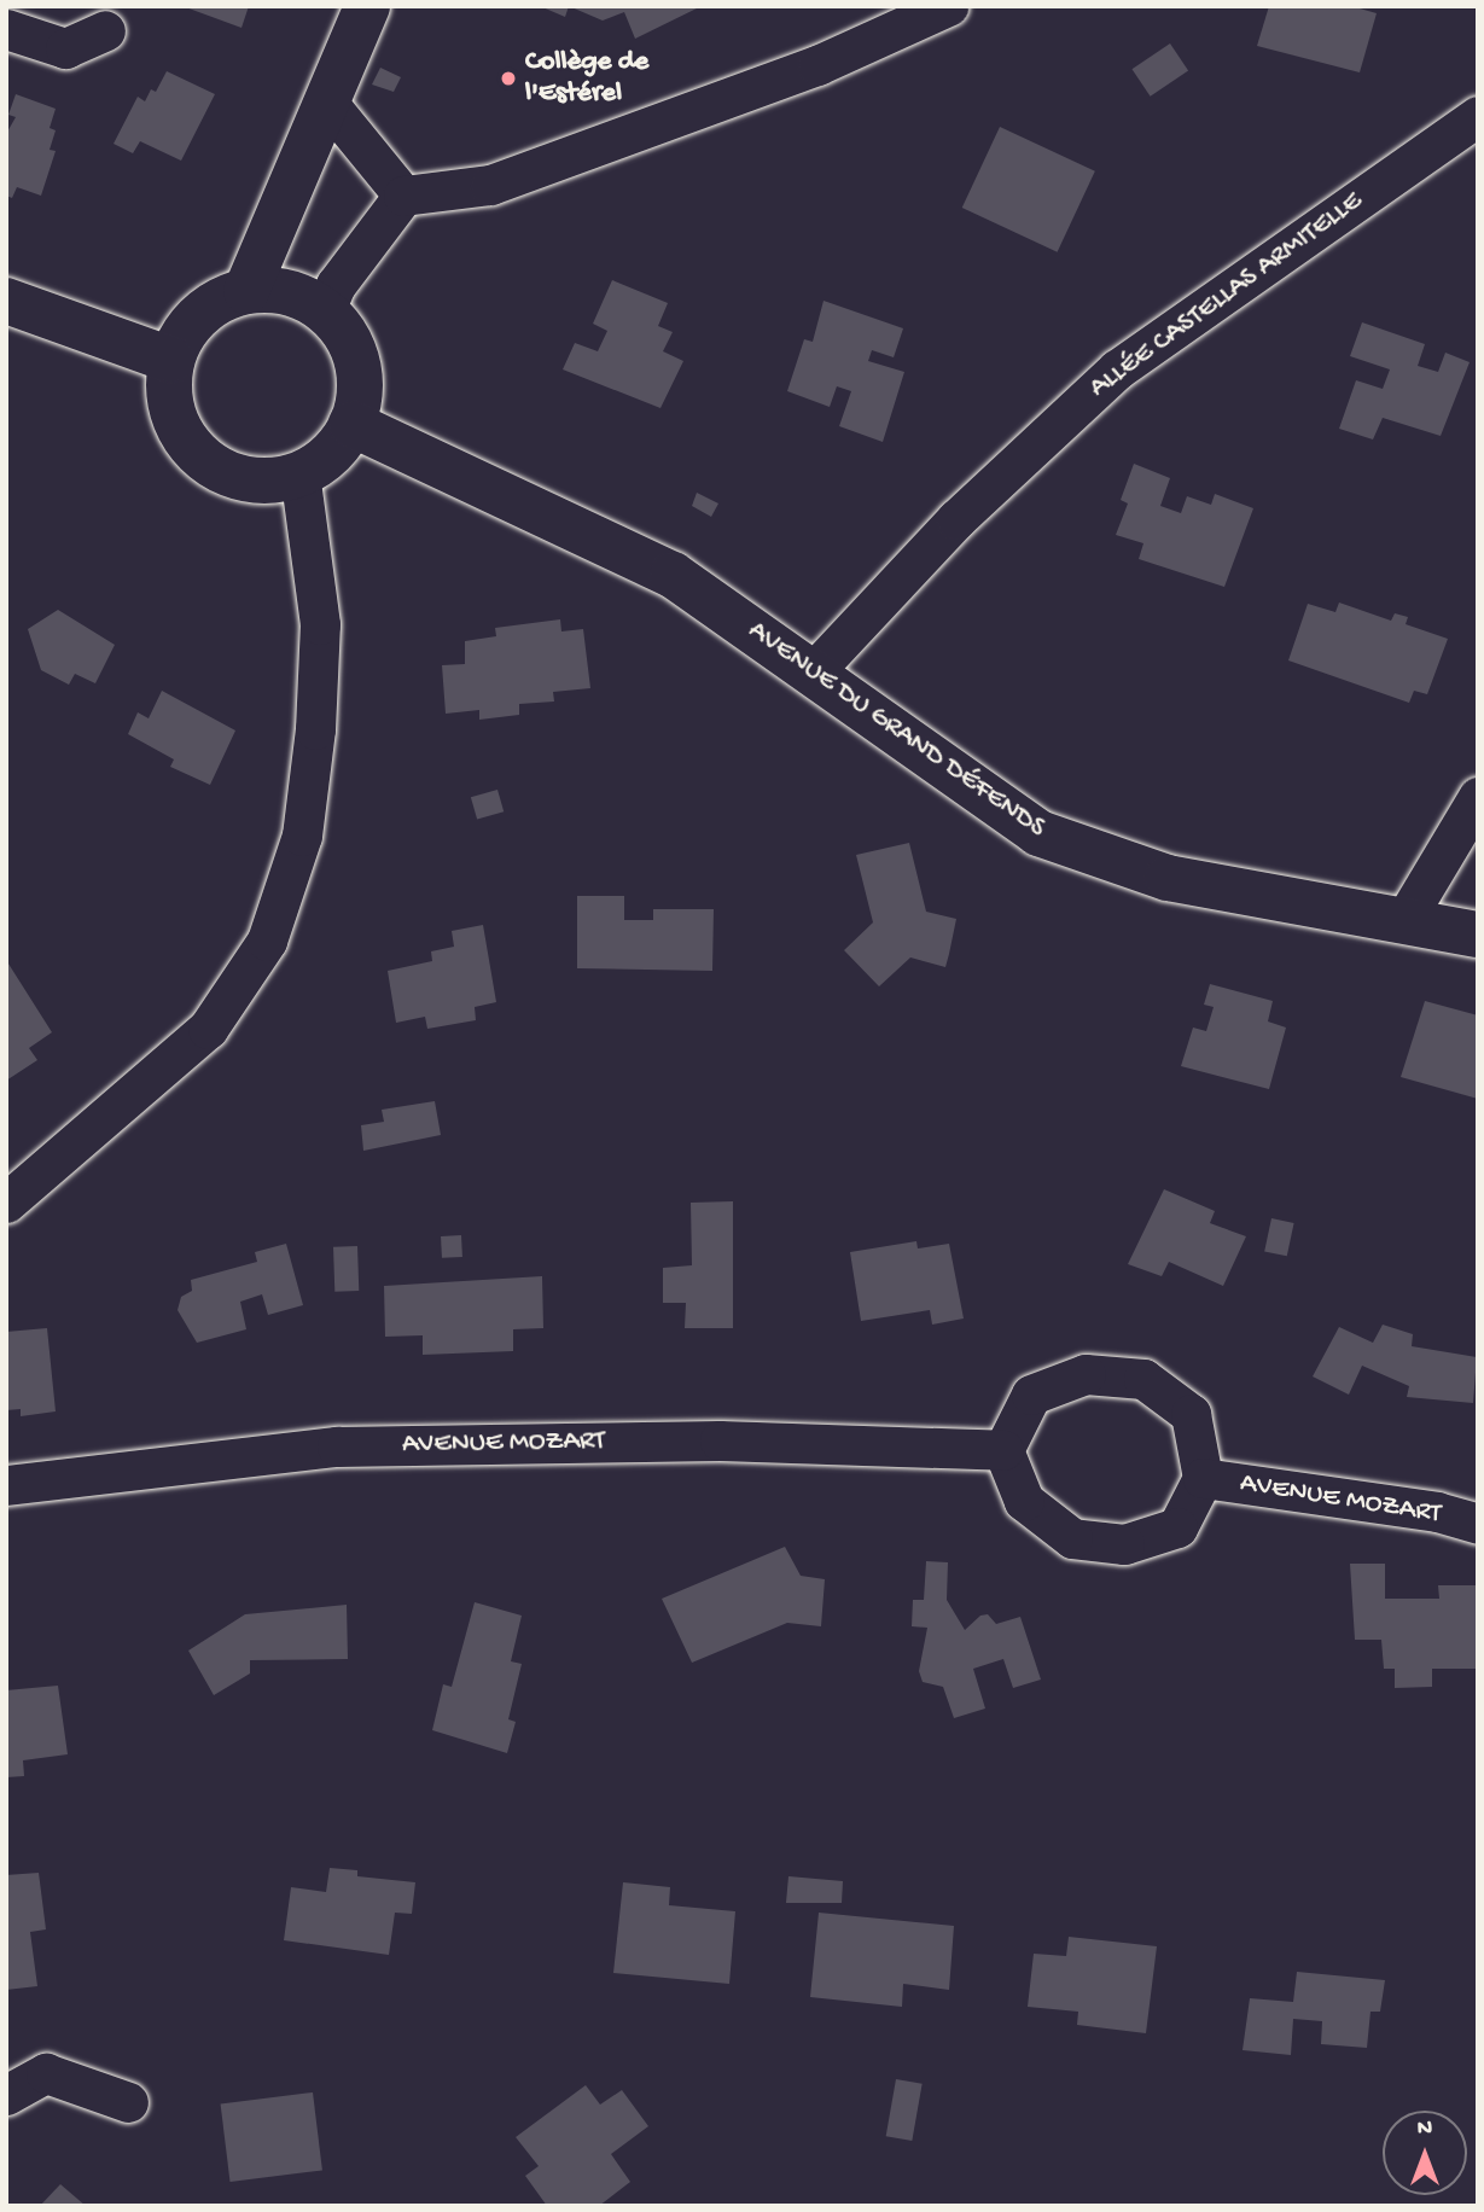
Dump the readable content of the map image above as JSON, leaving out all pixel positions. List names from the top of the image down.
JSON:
{
  "streets": {
    "street": ["ALLÉE CASTELLAS ARMITELLE", "AVENUE DU GRAND DÉFENDS", "AVENUE MOZART"]
  },
  "crossings": [
    ["ALLÉE CASTELLAS ARMITELLE", "AVENUE DU GRAND DÉFENDS"]
  ],
  "places": ["Collège de l'Estérel"],
  "north": "top"
}
